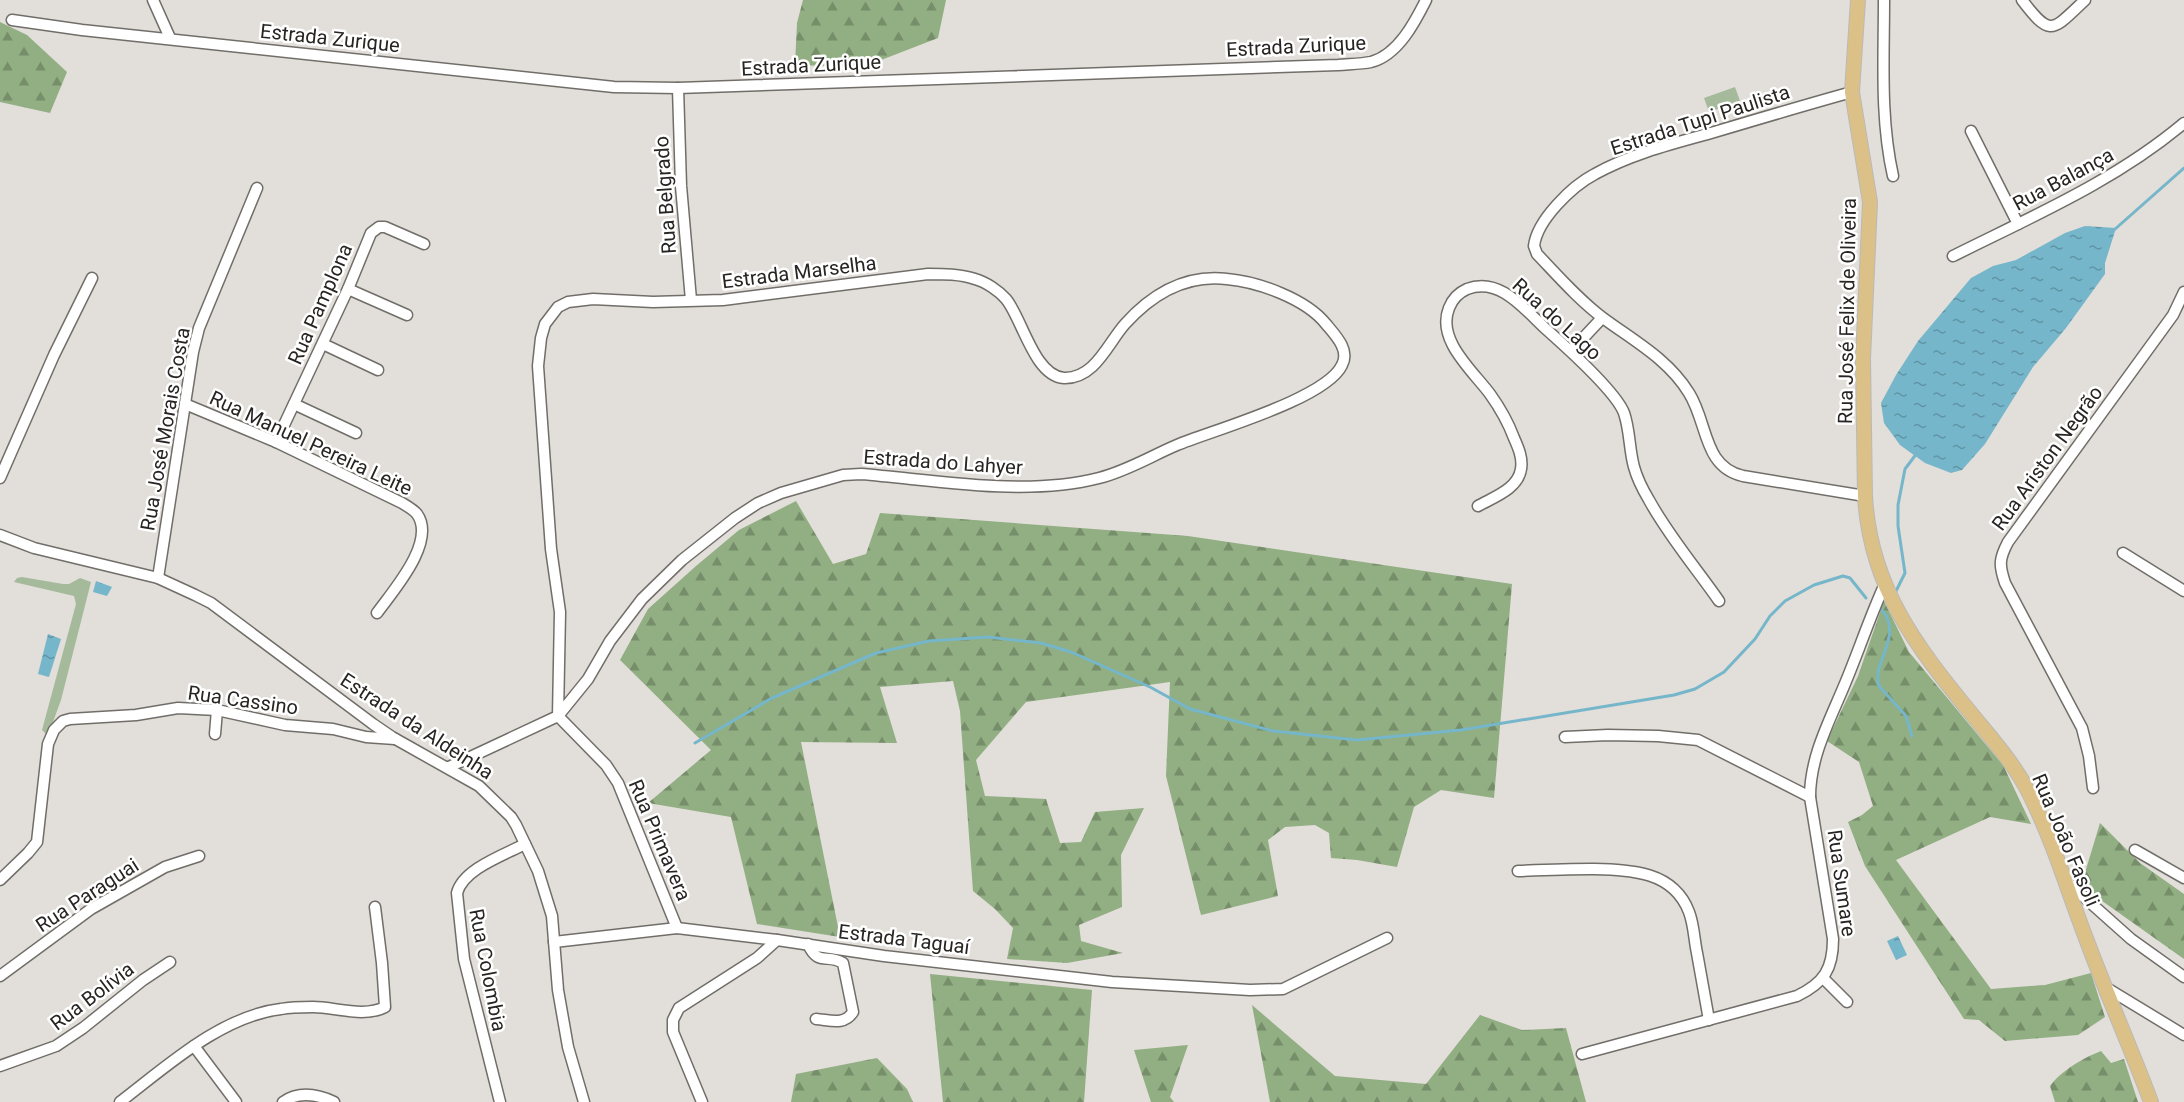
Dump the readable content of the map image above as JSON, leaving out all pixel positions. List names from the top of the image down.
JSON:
{
  "streets": {
    "main road": ["Rua José Felix de Oliveira", "Rua João Fasoli"],
    "street": [
      "Estrada Zurique",
      "Estrada Tupi Paulista",
      "Rua Balança",
      "Rua Belgrado",
      "Estrada Marselha",
      "Rua Pamplona",
      "Rua do Lago",
      "Rua José Morais Costa",
      "Rua Manuel Pereira Leite",
      "Rua Ariston Negrão",
      "Estrada do Lahyer",
      "Rua Cassino",
      "Estrada da Aldeinha",
      "Rua Primavera",
      "Rua Sumare",
      "Rua Paraguai",
      "Estrada Taguaí",
      "Rua Colombia",
      "Rua Bolívia"
    ]
  },
  "crossings": [
    ["Estrada Zurique", "Rua Belgrado"],
    ["Estrada Tupi Paulista", "Rua José Felix de Oliveira"],
    ["Rua Belgrado", "Estrada Marselha"],
    ["Estrada Marselha", "Estrada do Lahyer"],
    ["Estrada Marselha", "Rua Primavera"],
    ["Rua Pamplona", "Rua Manuel Pereira Leite"],
    ["Rua José Felix de Oliveira", "Rua João Fasoli"],
    ["Rua José Felix de Oliveira", "Rua Sumare"],
    ["Rua José Morais Costa", "Rua Manuel Pereira Leite"],
    ["Rua José Morais Costa", "Estrada da Aldeinha"],
    ["Estrada do Lahyer", "Estrada da Aldeinha"],
    ["Estrada do Lahyer", "Rua Primavera"],
    ["Rua Cassino", "Estrada da Aldeinha"],
    ["Estrada da Aldeinha", "Estrada Taguaí"],
    ["Estrada da Aldeinha", "Rua Colombia"],
    ["Rua Primavera", "Estrada Taguaí"],
    ["Rua João Fasoli", "Rua Sumare"]
  ]
}
